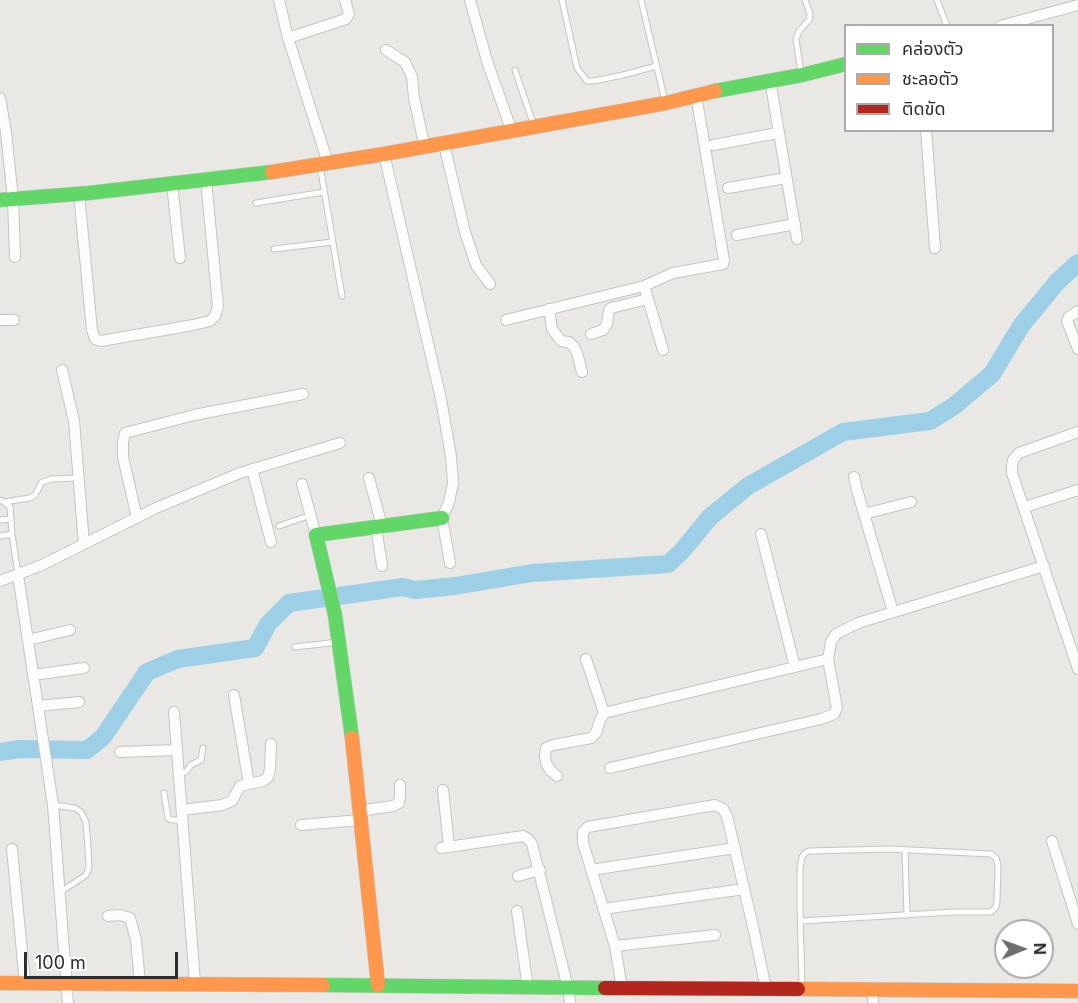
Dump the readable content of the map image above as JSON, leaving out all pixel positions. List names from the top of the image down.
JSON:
{
  "legend": ["คล่องตัว", "ชะลอตัว", "ติดขัด"],
  "scale_bar": "100 m",
  "north": "right"
}
